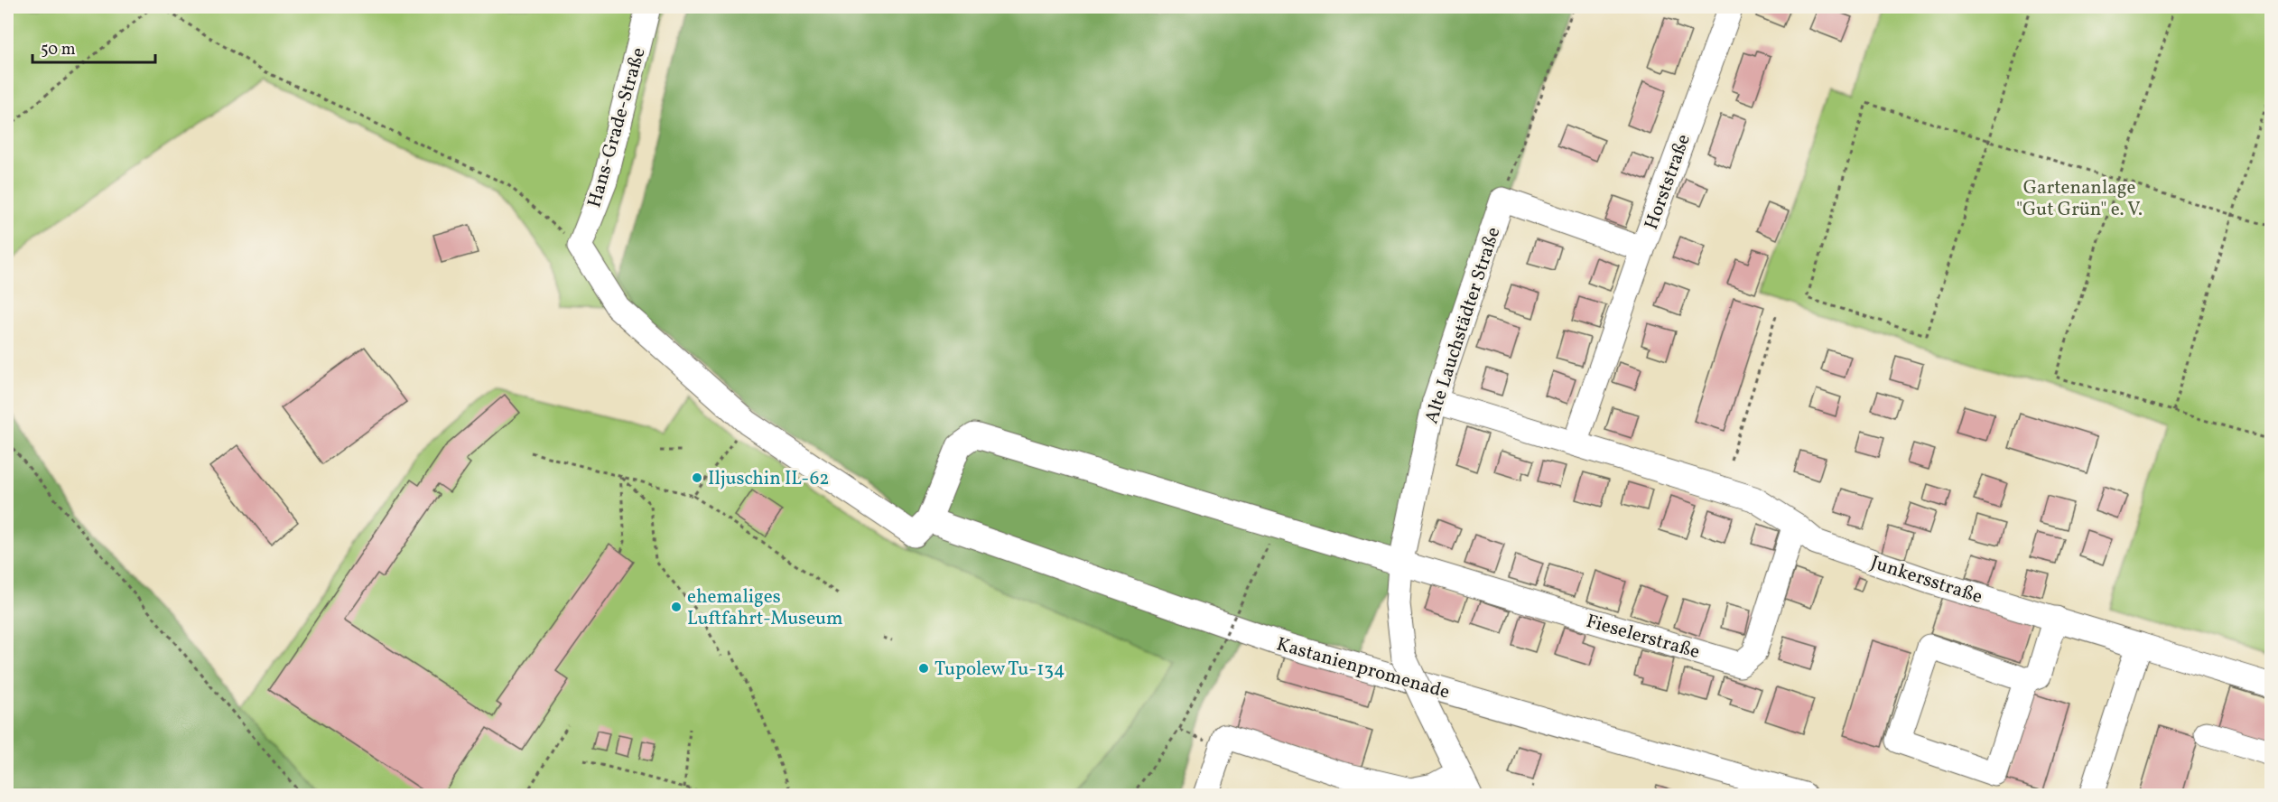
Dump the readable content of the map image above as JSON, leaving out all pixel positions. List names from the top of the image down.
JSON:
{
  "streets": {
    "street": [
      "Hans-Grade-Straße",
      "Horststraße",
      "Alte Lauchstädter Straße",
      "Junkersstraße",
      "Fieselerstraße",
      "Kastanienpromenade"
    ]
  },
  "crossings": [
    ["Horststraße", "Alte Lauchstädter Straße"],
    ["Alte Lauchstädter Straße", "Junkersstraße"],
    ["Alte Lauchstädter Straße", "Fieselerstraße"],
    ["Junkersstraße", "Fieselerstraße"]
  ],
  "parks": ["Gartenanlage \"Gut Grün\" e. V."],
  "places": ["Iljuschin IL-62", "ehemaliges Luftfahrt-Museum", "Tupolew Tu-134"],
  "scale_bar": "50 m"
}
